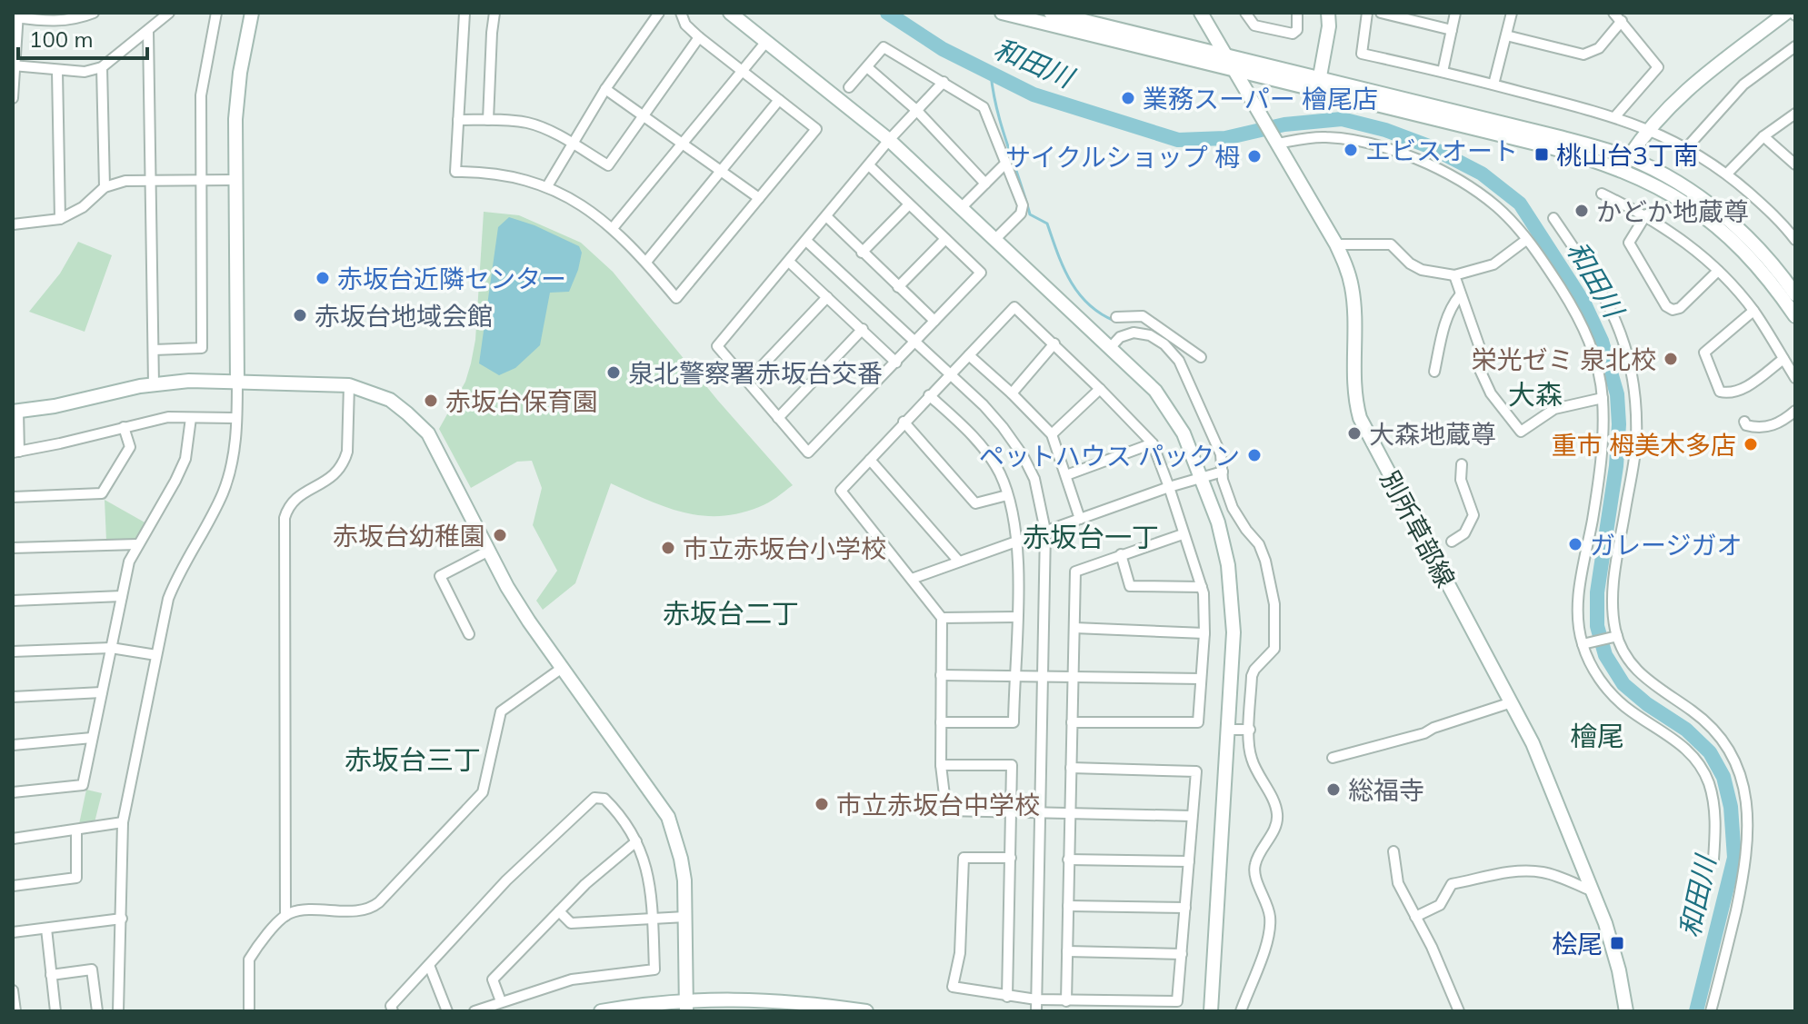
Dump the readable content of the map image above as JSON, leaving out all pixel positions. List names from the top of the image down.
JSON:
{
  "streets": {
    "street": ["別所草部線"]
  },
  "districts": [
    "大森",
    "赤坂台一丁",
    "赤坂台二丁",
    "檜尾",
    "赤坂台三丁"
  ],
  "water": ["和田川"],
  "places": {
    "other": [
      "業務スーパー 檜尾店",
      "エビスオート",
      "サイクルショップ 栂",
      "かどか地蔵尊",
      "赤坂台近隣センター",
      "赤坂台地域会館",
      "栄光ゼミ 泉北校",
      "泉北警察署赤坂台交番",
      "赤坂台保育園",
      "大森地蔵尊",
      "重市 栂美木多店",
      "ペットハウス パックン",
      "赤坂台幼稚園",
      "ガレージガオ",
      "市立赤坂台小学校",
      "総福寺",
      "市立赤坂台中学校"
    ],
    "transit": ["桃山台3丁南", "桧尾"]
  },
  "scale_bar": "100 m"
}
